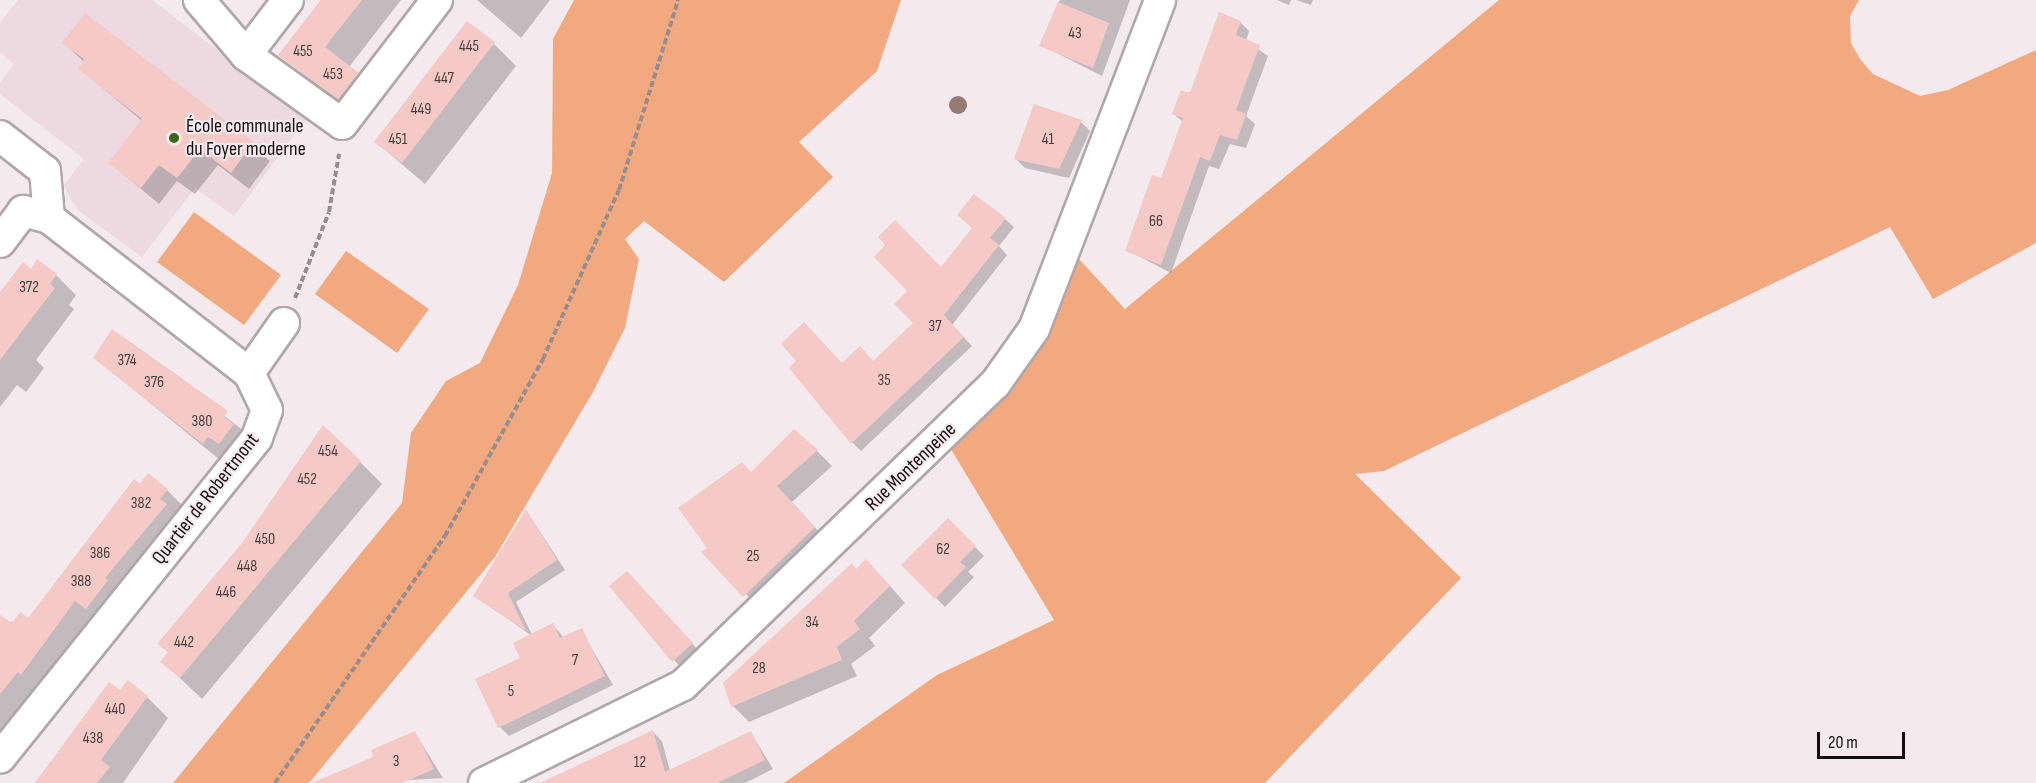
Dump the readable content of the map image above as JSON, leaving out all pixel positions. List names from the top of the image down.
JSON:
{
  "streets": {
    "street": ["Rue Montenpeine", "Quartier de Robertmont"]
  },
  "places": ["École communale du Foyer moderne"],
  "house_numbers": [
    "43",
    "445",
    "455",
    "453",
    "447",
    "449",
    "451",
    "41",
    "66",
    "372",
    "37",
    "374",
    "35",
    "376",
    "380",
    "454",
    "452",
    "382",
    "450",
    "62",
    "386",
    "25",
    "448",
    "388",
    "446",
    "34",
    "442",
    "7",
    "28",
    "5",
    "440",
    "438",
    "3",
    "12"
  ],
  "scale_bar": "20 m"
}
